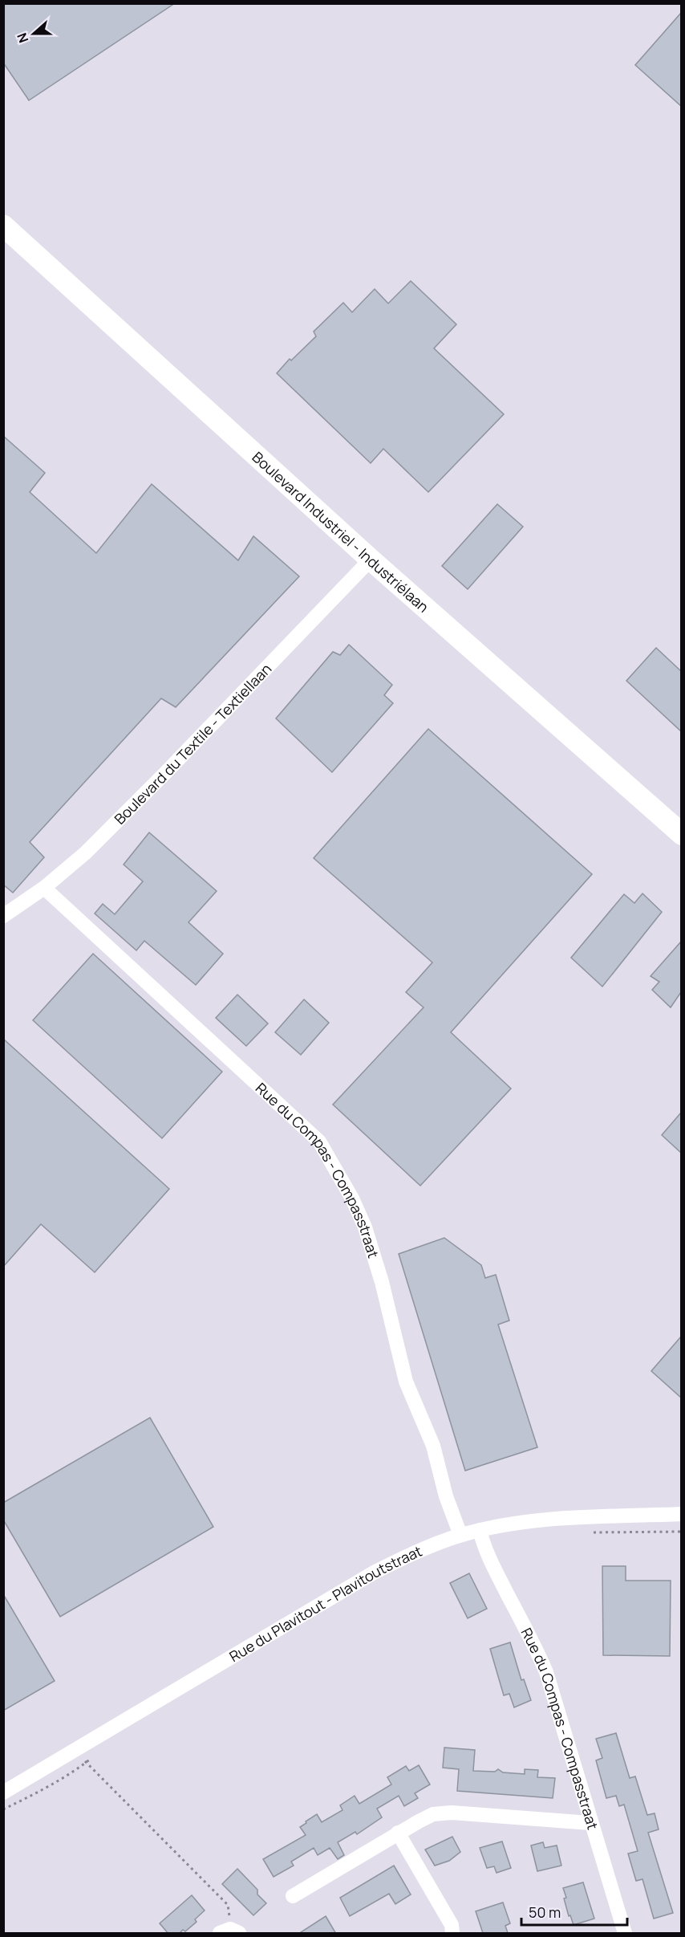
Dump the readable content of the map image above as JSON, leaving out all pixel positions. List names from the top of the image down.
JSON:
{
  "streets": {
    "main road": ["Boulevard Industriel - Industriélaan"],
    "street": ["Boulevard du Textile - Textiellaan", "Rue du Compas - Compasstraat", "Rue du Plavitout - Plavitoutstraat"]
  },
  "crossings": [
    ["Boulevard Industriel - Industriélaan", "Boulevard du Textile - Textiellaan"],
    ["Boulevard du Textile - Textiellaan", "Rue du Compas - Compasstraat"],
    ["Rue du Compas - Compasstraat", "Rue du Plavitout - Plavitoutstraat"]
  ],
  "scale_bar": "50 m",
  "north": "left"
}
